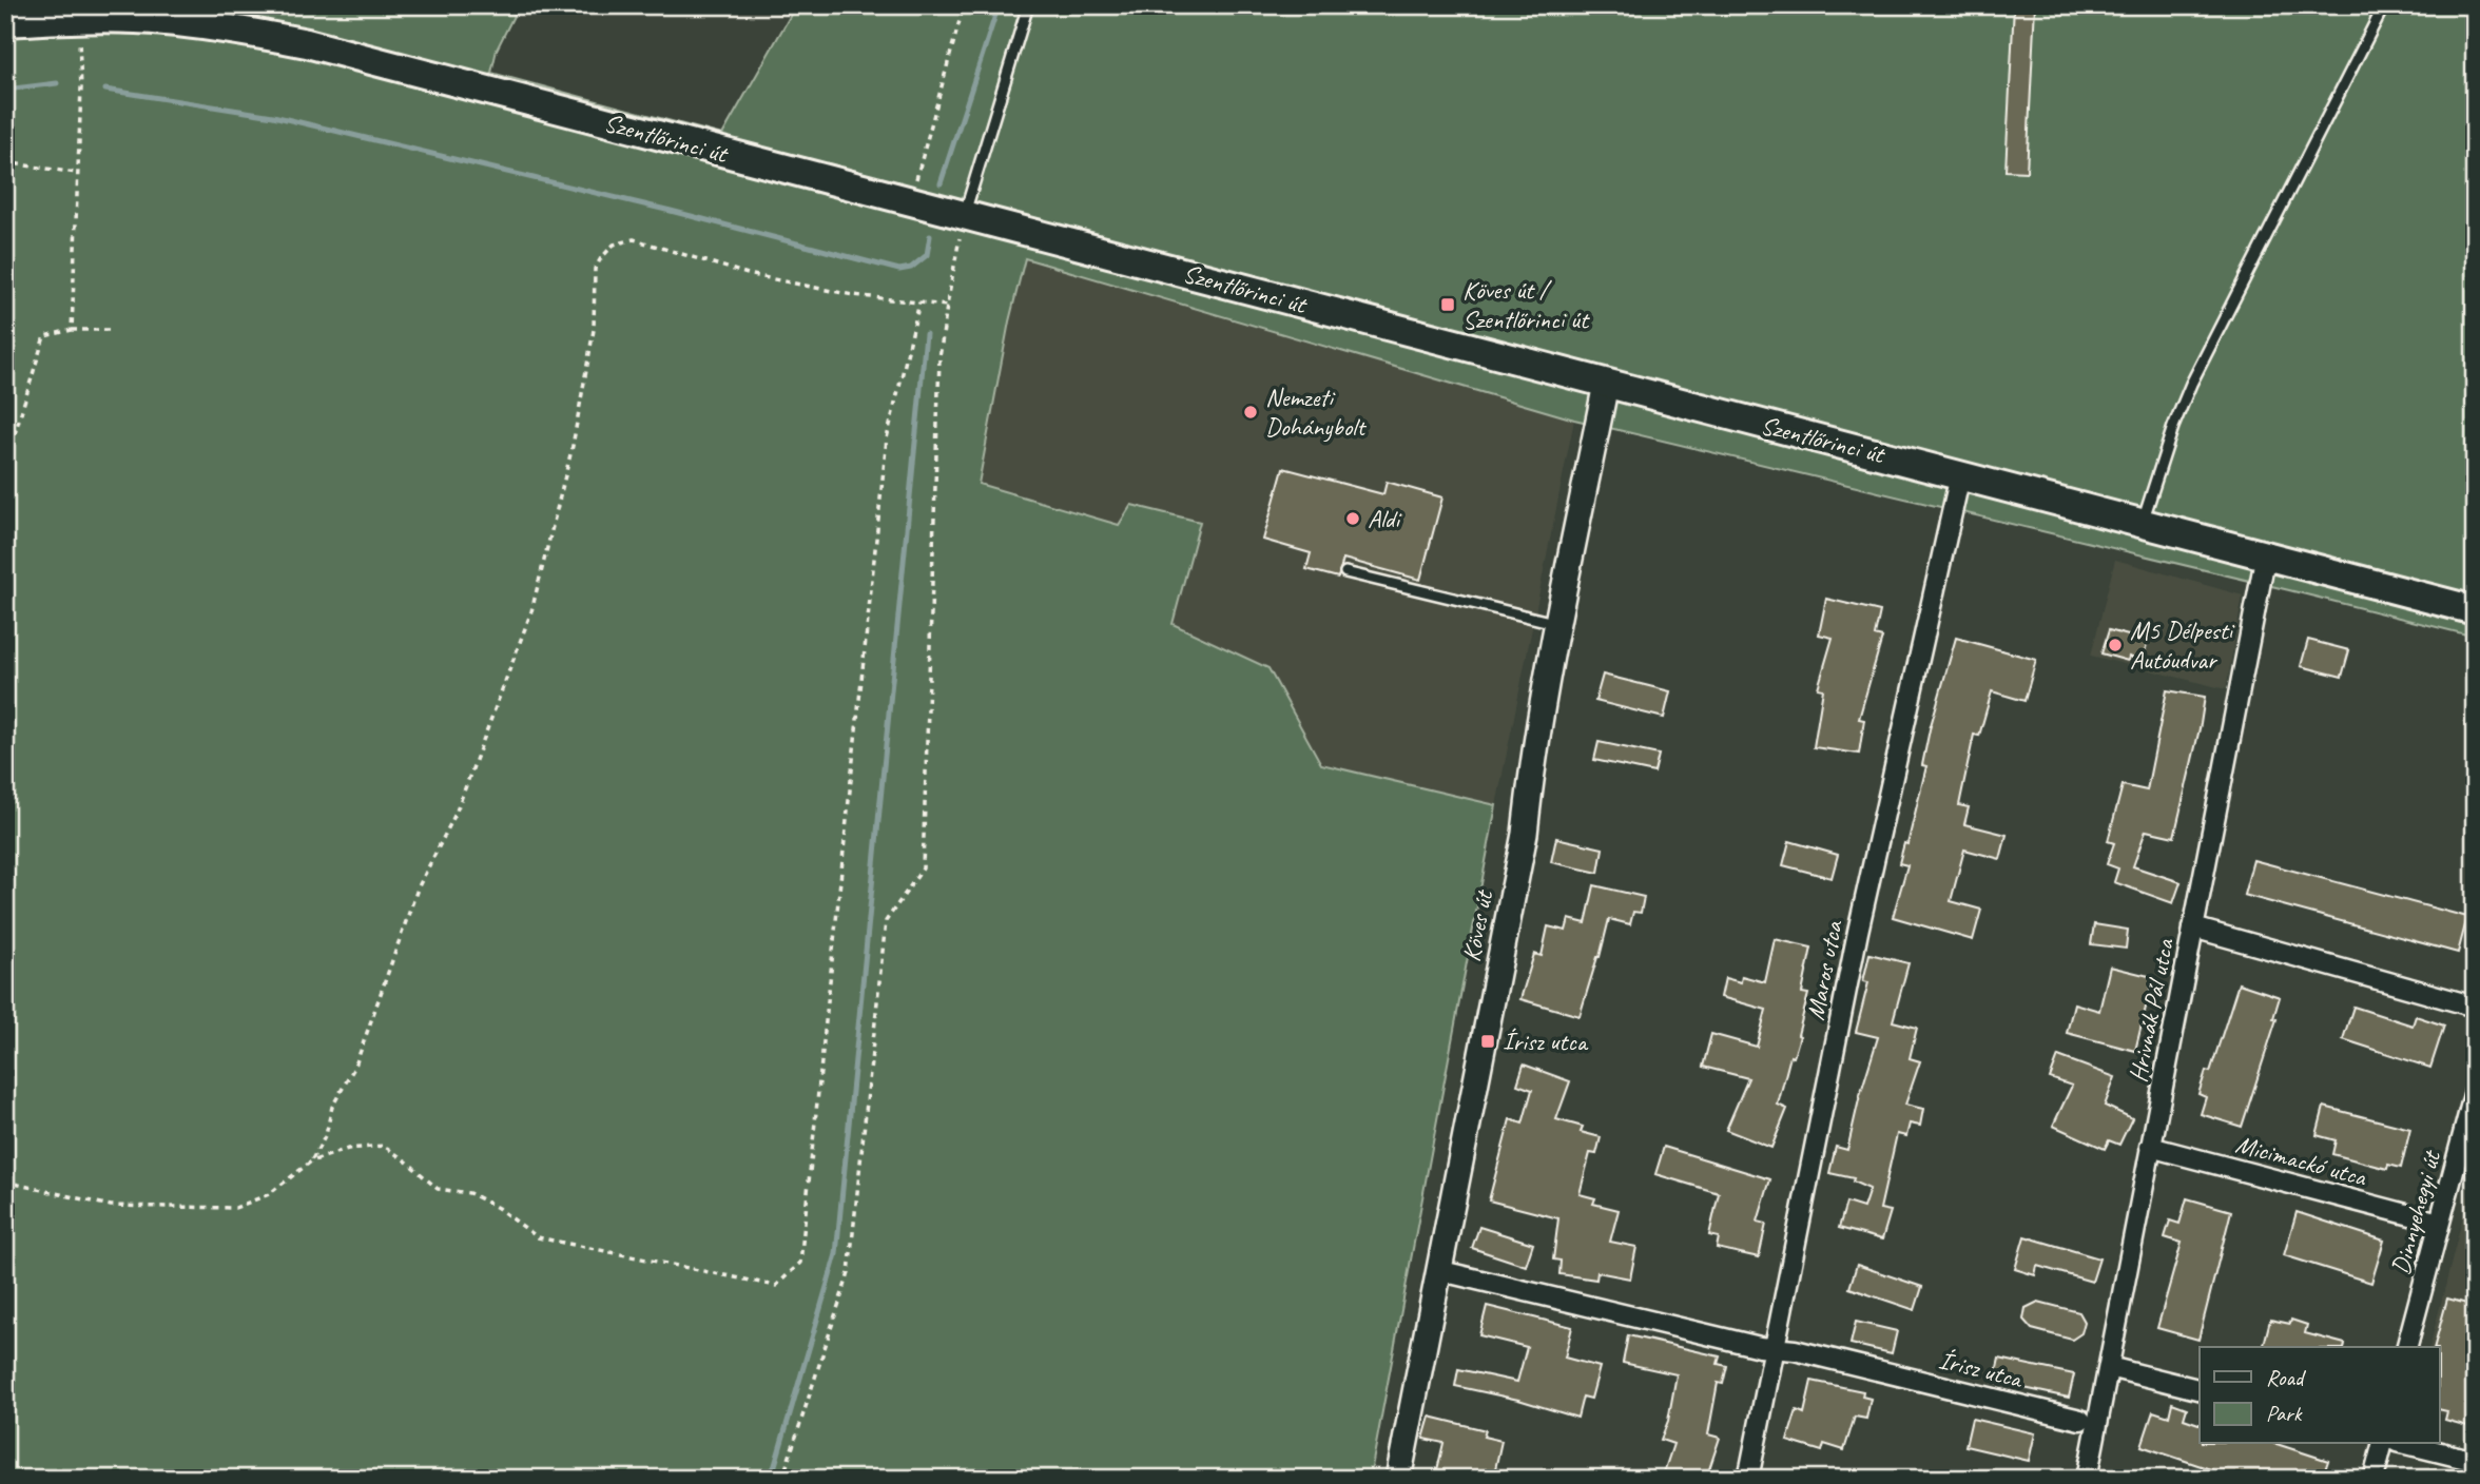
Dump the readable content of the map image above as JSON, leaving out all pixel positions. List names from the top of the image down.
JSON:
{
  "streets": {
    "main road": ["Szentlőrinci út"],
    "street": [
      "Köves út",
      "Maros utca",
      "Hrivnák Pál utca",
      "Micimackó utca",
      "Dinnyehegyi út",
      "Írisz utca"
    ]
  },
  "crossings": [
    ["Szentlőrinci út", "Köves út"],
    ["Szentlőrinci út", "Maros utca"],
    ["Szentlőrinci út", "Hrivnák Pál utca"],
    ["Köves út", "Írisz utca"],
    ["Maros utca", "Írisz utca"],
    ["Hrivnák Pál utca", "Micimackó utca"],
    ["Micimackó utca", "Dinnyehegyi út"]
  ],
  "places": {
    "transit": ["Köves út / Szentlőrinci út", "Írisz utca"],
    "other": ["Nemzeti Dohánybolt", "Aldi", "M5 Délpesti Autóudvar"]
  },
  "legend": ["Road", "Park"]
}
